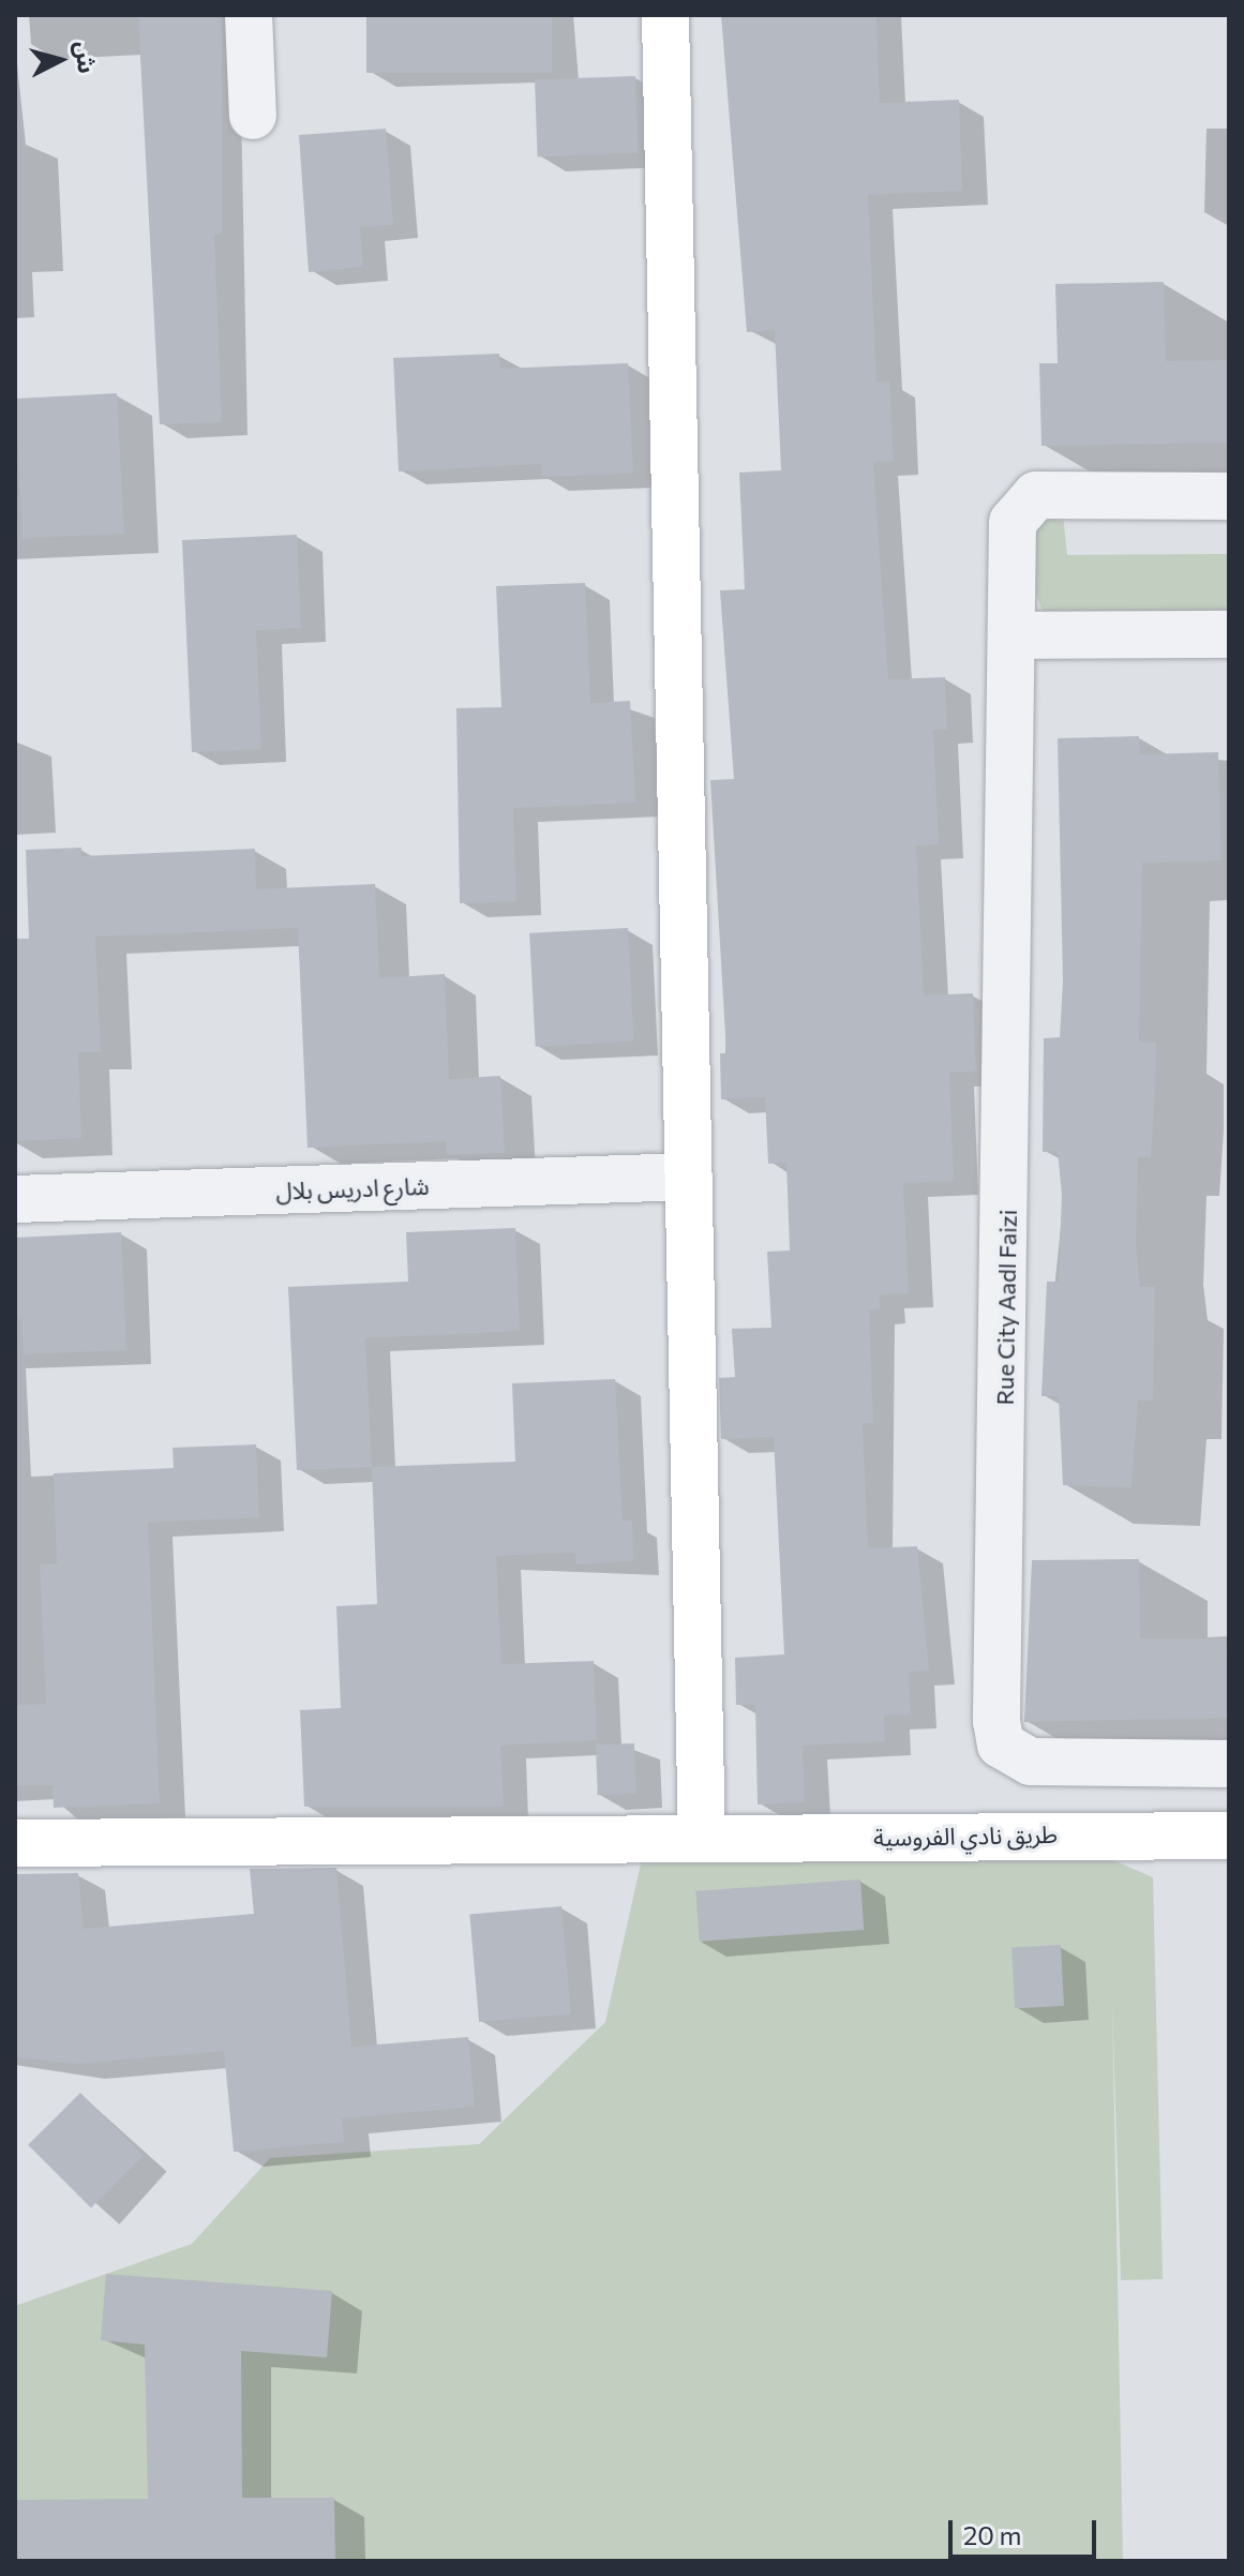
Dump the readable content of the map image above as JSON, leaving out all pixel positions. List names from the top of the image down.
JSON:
{
  "streets": {
    "main road": ["طريق نادي الفروسية"],
    "street": ["شارع ادريس بلال", "Rue City Aadl Faizi"]
  },
  "scale_bar": "20 m",
  "north": "right"
}
